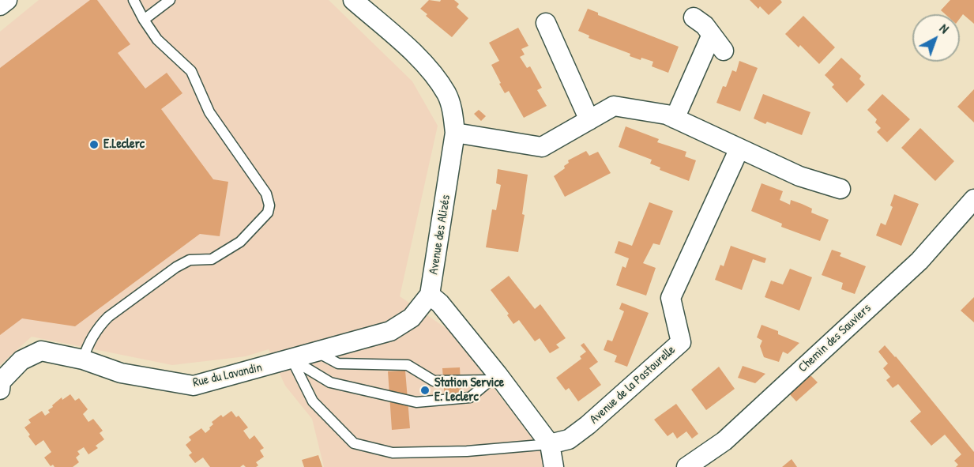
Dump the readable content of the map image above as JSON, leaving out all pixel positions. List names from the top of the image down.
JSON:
{
  "streets": {
    "street": [
      "Avenue des Alizés",
      "Chemin des Sauviers",
      "Rue du Lavandin",
      "Avenue de la Pastourelle"
    ]
  },
  "crossings": [
    ["Avenue des Alizés", "Rue du Lavandin"]
  ],
  "places": ["E.Leclerc", "Station Service E. Leclerc"],
  "north": "top right"
}
